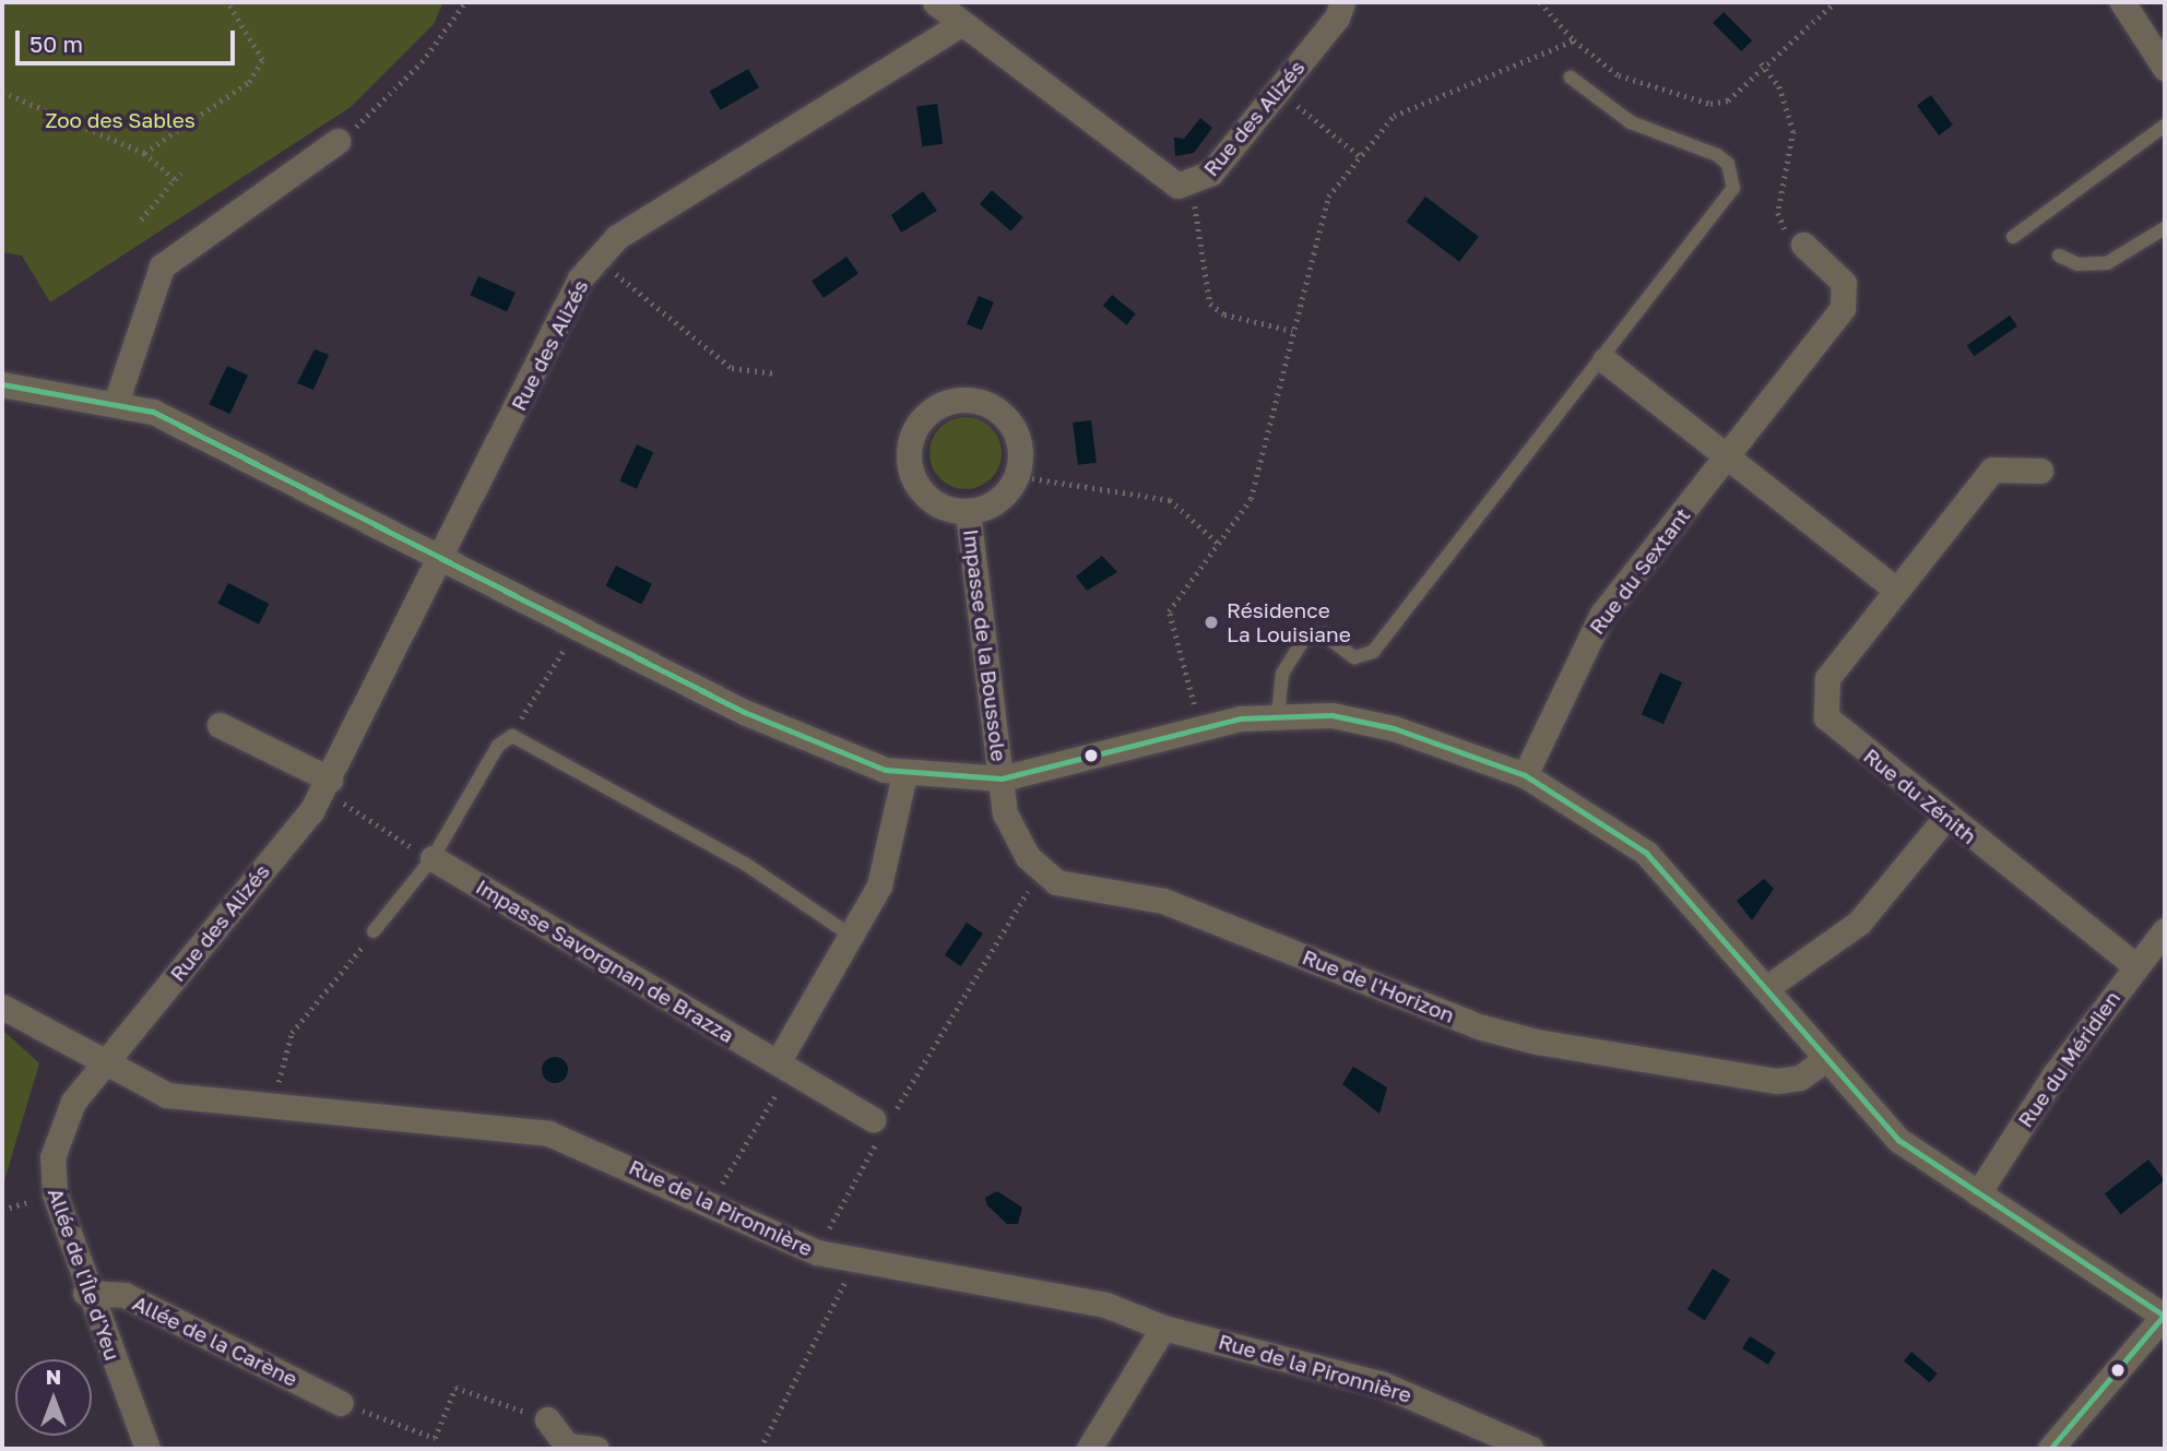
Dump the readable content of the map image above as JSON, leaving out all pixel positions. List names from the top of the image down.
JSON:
{
  "streets": {
    "street": [
      "Rue des Alizés",
      "Rue du Sextant",
      "Impasse de la Boussole",
      "Rue du Zénith",
      "Impasse Savorgnan de Brazza",
      "Rue de l'Horizon",
      "Rue du Méridien",
      "Rue de la Pironnière",
      "Allée de l'Île d'Yeu",
      "Allée de la Carène"
    ]
  },
  "crossings": [
    ["Rue des Alizés", "Rue de la Pironnière"],
    ["Rue des Alizés", "Allée de l'Île d'Yeu"],
    ["Impasse de la Boussole", "Rue de l'Horizon"],
    ["Rue du Zénith", "Rue du Méridien"],
    ["Rue de la Pironnière", "Allée de l'Île d'Yeu"],
    ["Allée de l'Île d'Yeu", "Allée de la Carène"]
  ],
  "parks": ["Zoo des Sables"],
  "places": ["Résidence La Louisiane"],
  "scale_bar": "50 m",
  "north": "top"
}
